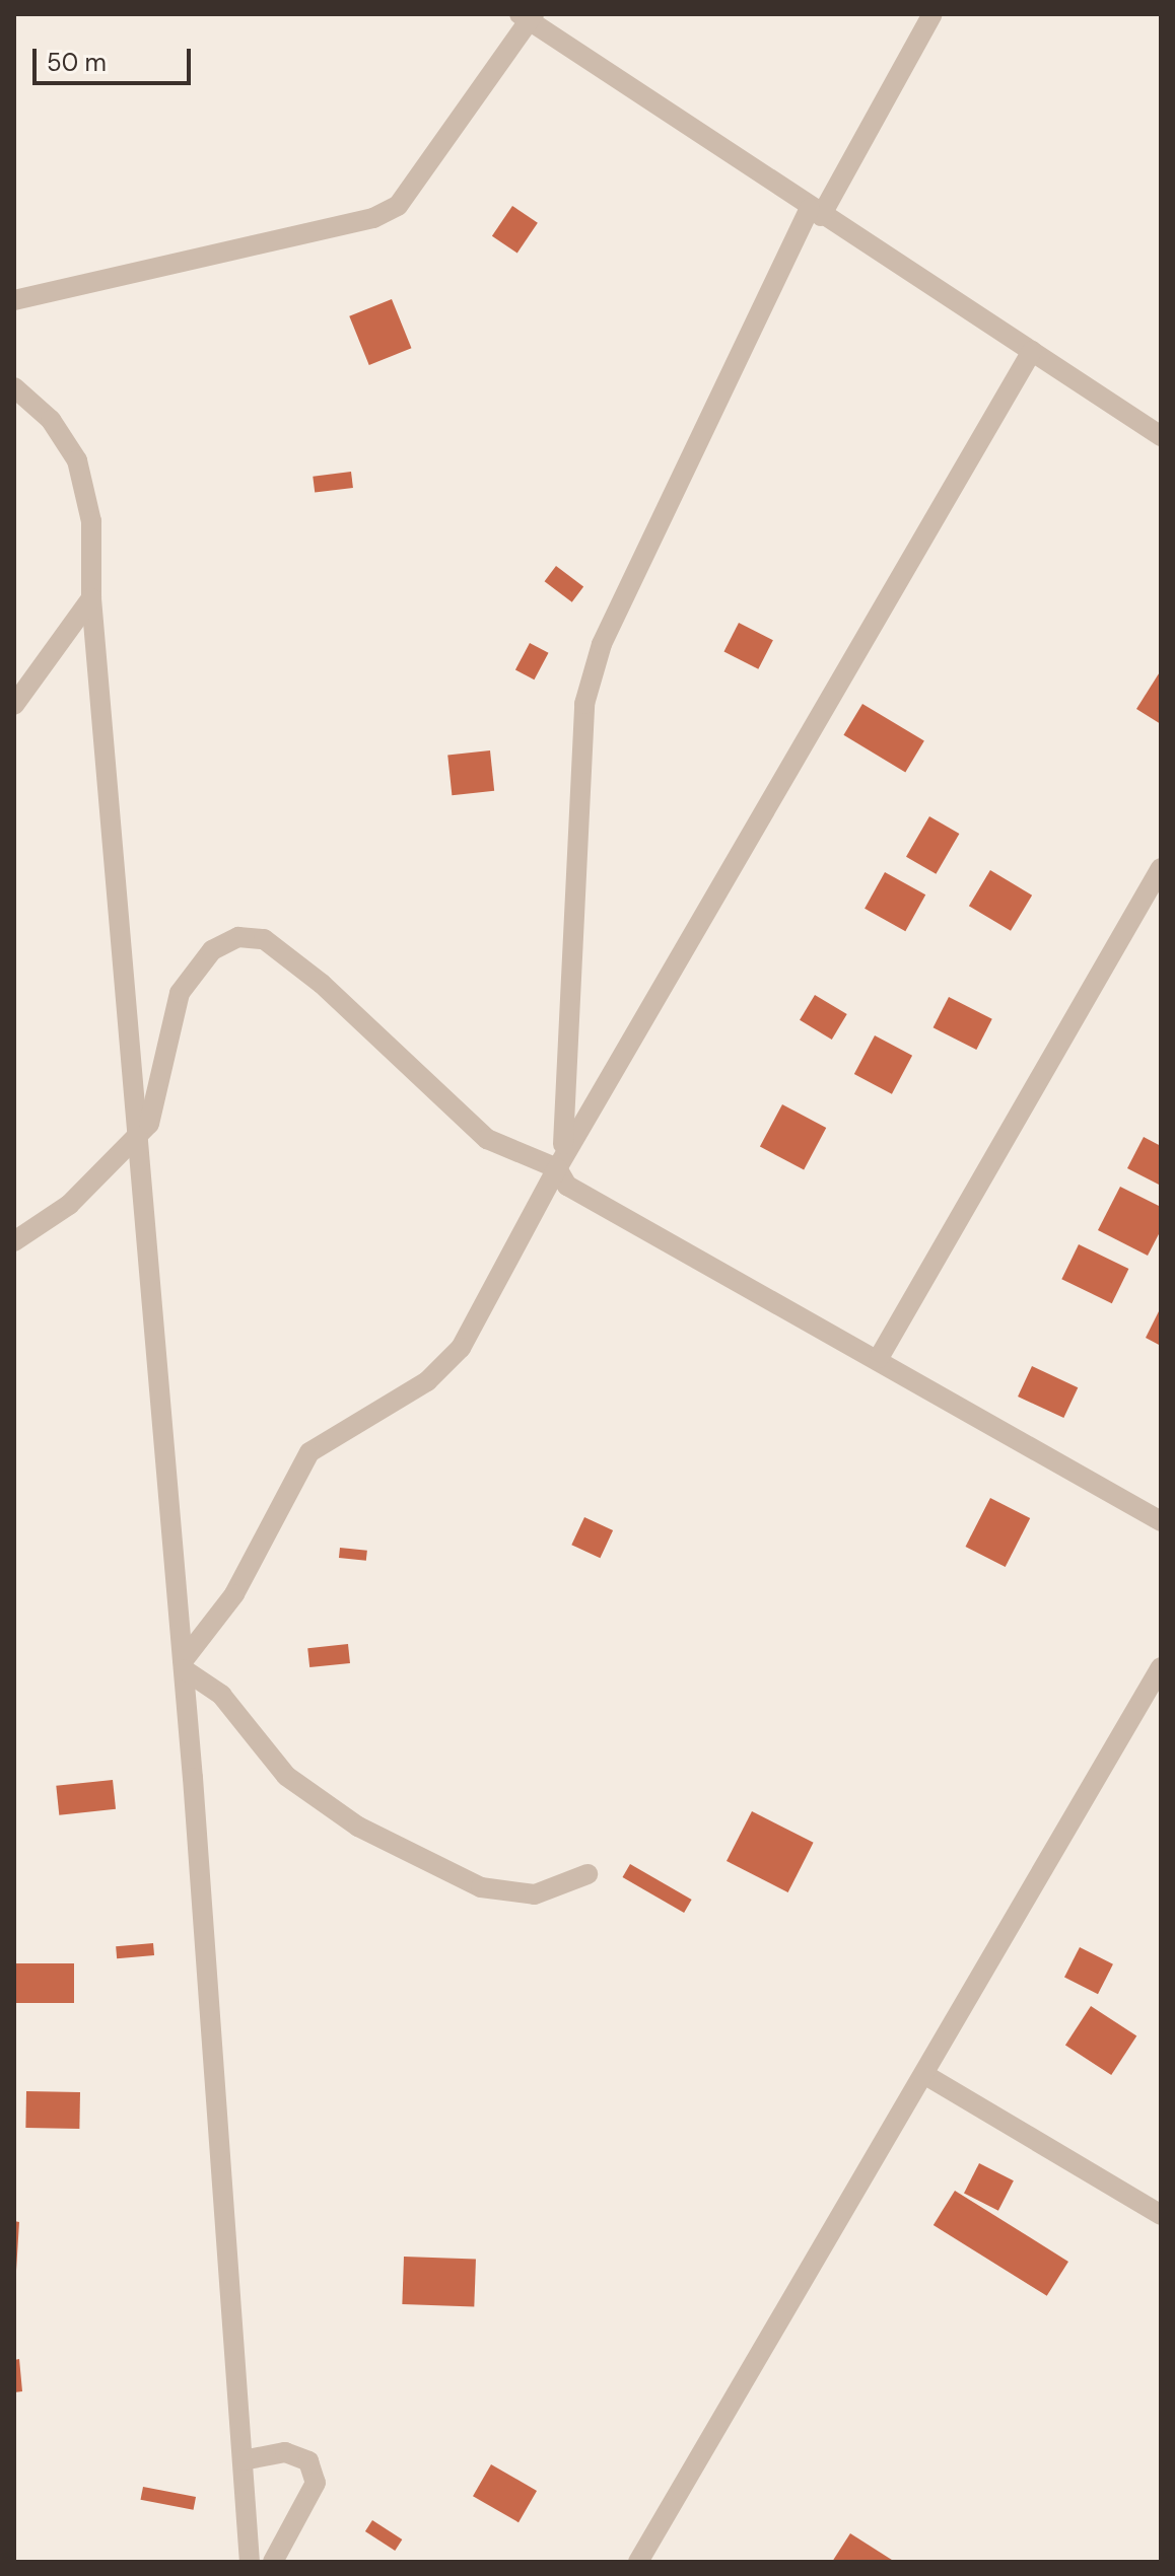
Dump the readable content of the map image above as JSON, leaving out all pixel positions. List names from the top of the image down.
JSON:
{
  "scale_bar": "50 m"
}
